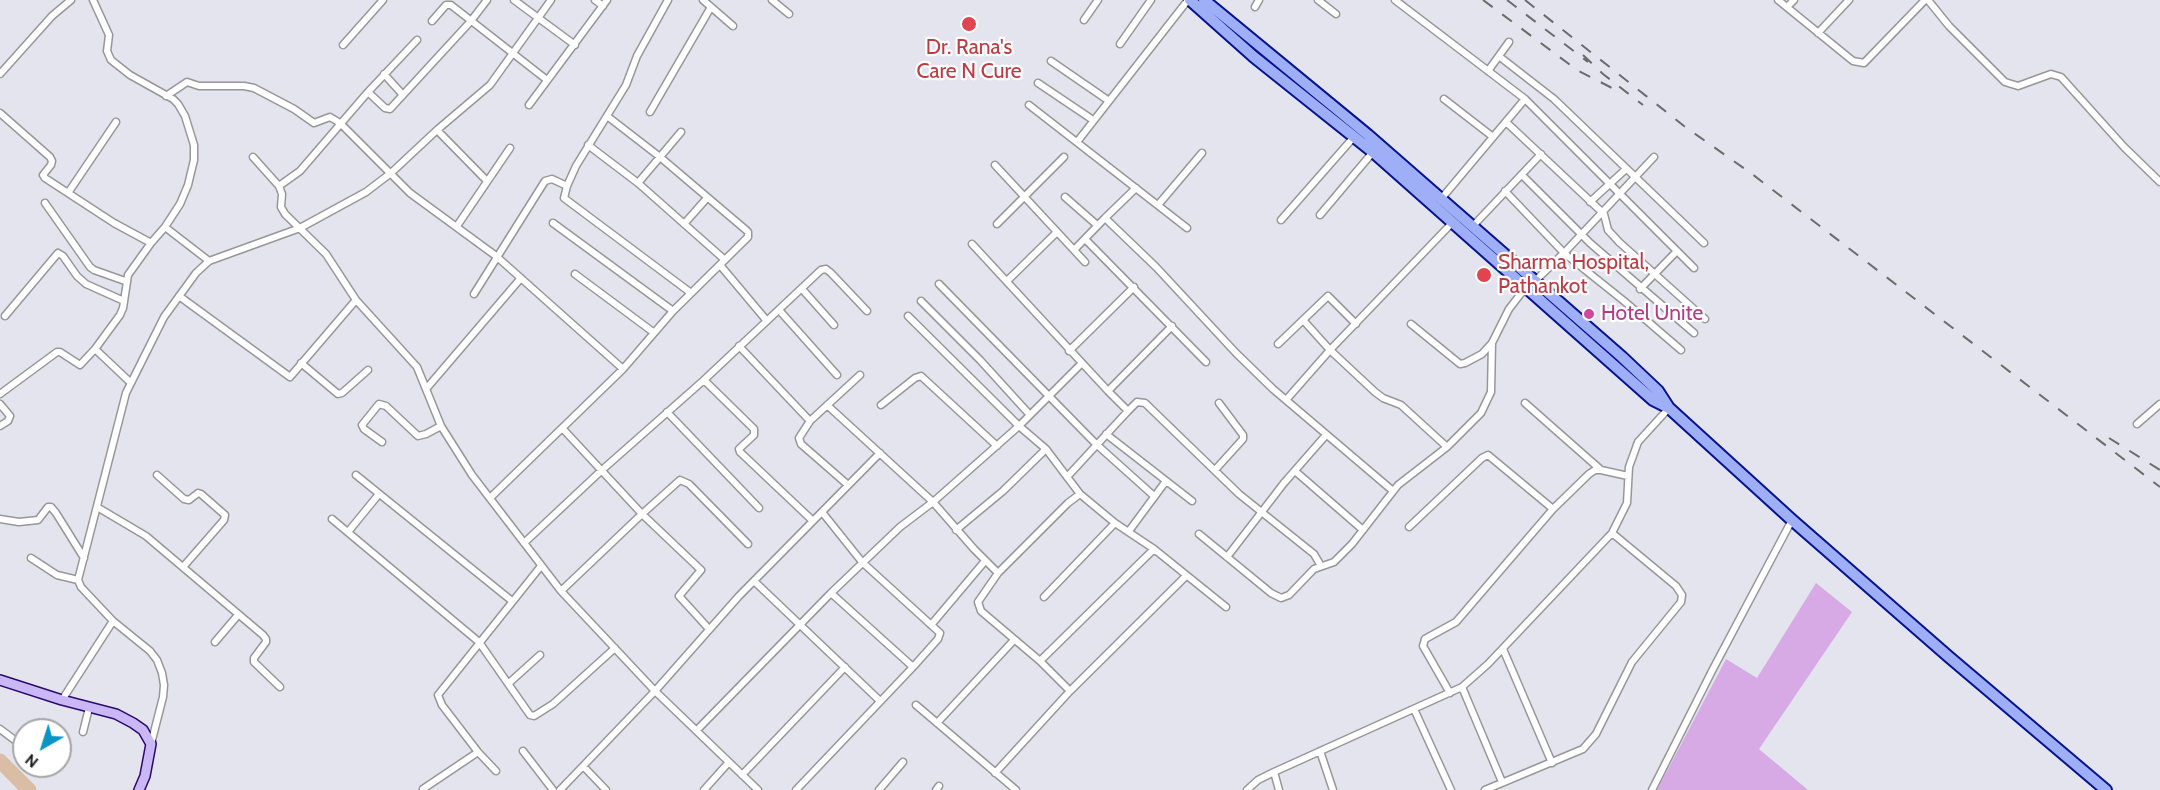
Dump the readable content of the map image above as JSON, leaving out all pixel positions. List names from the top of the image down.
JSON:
{
  "places": ["Dr. Rana's Care N Cure", "Sharma Hospital, Pathankot", "Hotel Unite"],
  "north": "bottom left"
}
